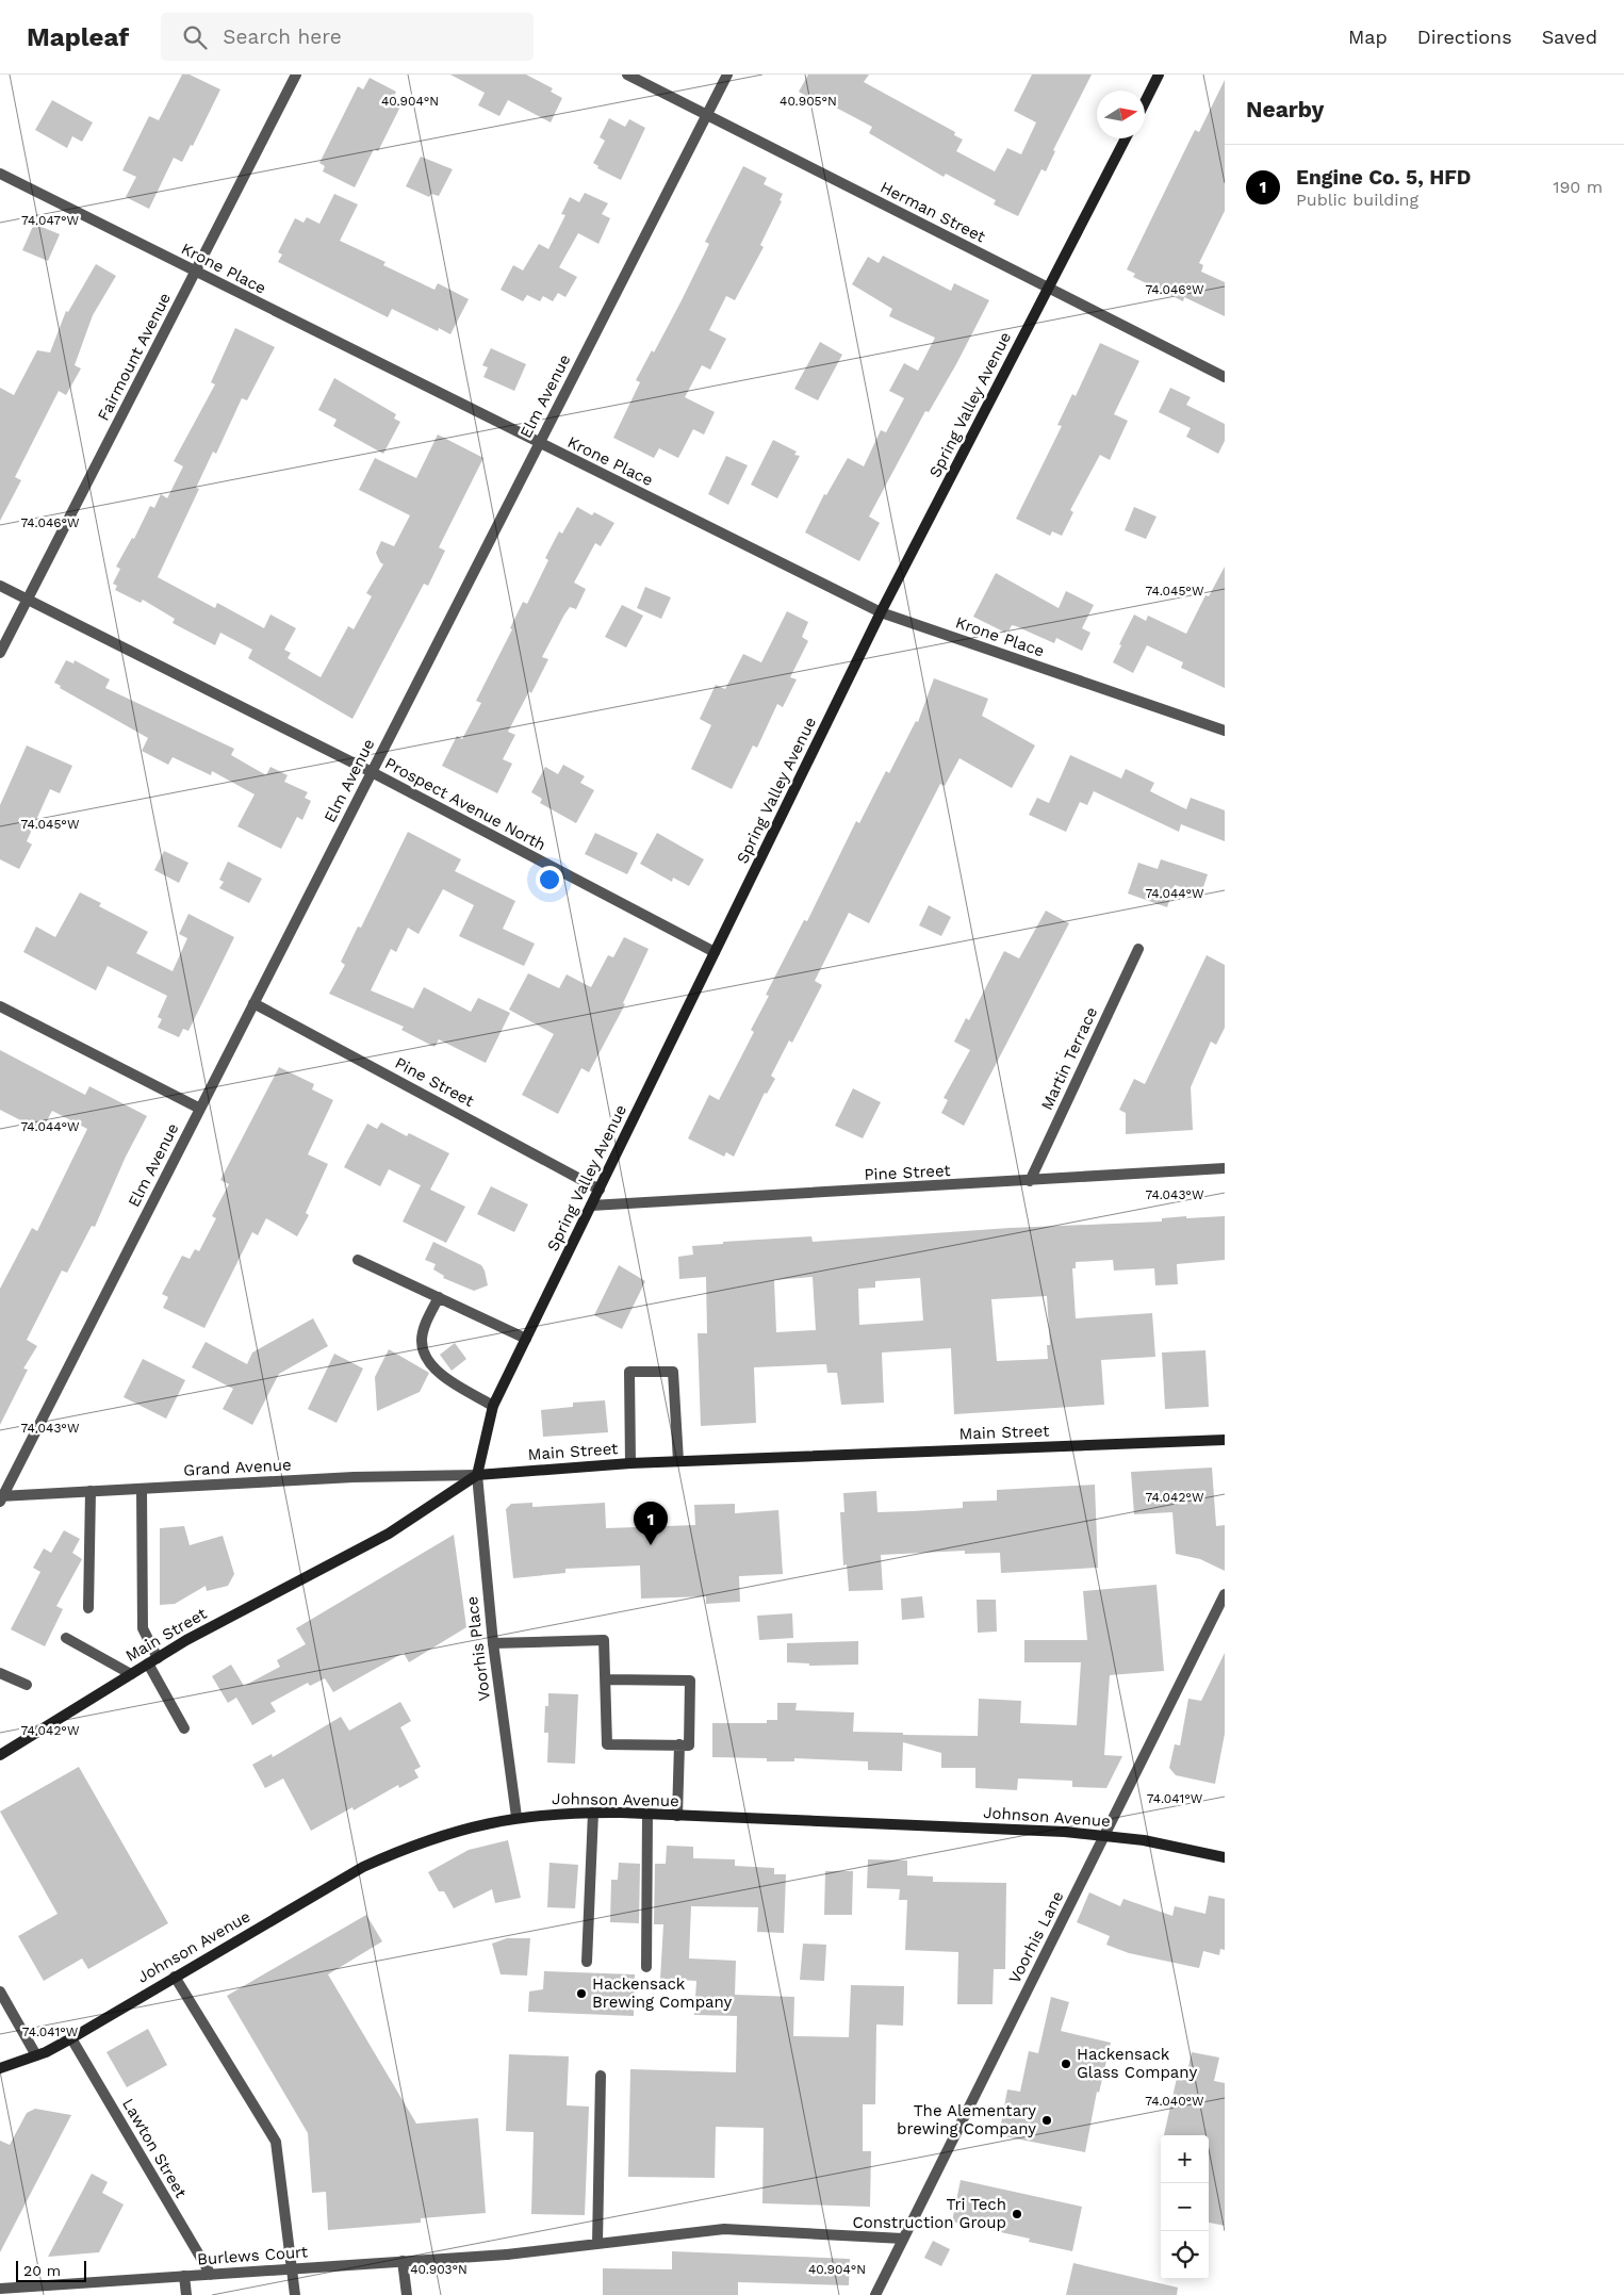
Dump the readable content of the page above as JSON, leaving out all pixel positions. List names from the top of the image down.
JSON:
{
  "streets": {
    "street": [
      "Herman Street",
      "Krone Place",
      "Fairmount Avenue",
      "Elm Avenue",
      "Spring Valley Avenue",
      "Prospect Avenue North",
      "Martin Terrace",
      "Pine Street",
      "Main Street",
      "Grand Avenue",
      "Voorhis Place",
      "Johnson Avenue",
      "Voorhis Lane",
      "Lawton Street",
      "Burlews Court"
    ]
  },
  "crossings": [
    ["Herman Street", "Elm Avenue"],
    ["Herman Street", "Spring Valley Avenue"],
    ["Krone Place", "Fairmount Avenue"],
    ["Krone Place", "Elm Avenue"],
    ["Krone Place", "Spring Valley Avenue"],
    ["Fairmount Avenue", "Prospect Avenue North"],
    ["Elm Avenue", "Prospect Avenue North"],
    ["Elm Avenue", "Pine Street"],
    ["Elm Avenue", "Grand Avenue"],
    ["Spring Valley Avenue", "Prospect Avenue North"],
    ["Spring Valley Avenue", "Pine Street"],
    ["Spring Valley Avenue", "Main Street"],
    ["Spring Valley Avenue", "Grand Avenue"],
    ["Spring Valley Avenue", "Voorhis Place"],
    ["Martin Terrace", "Pine Street"],
    ["Main Street", "Grand Avenue"],
    ["Main Street", "Voorhis Place"],
    ["Grand Avenue", "Voorhis Place"],
    ["Voorhis Place", "Johnson Avenue"],
    ["Johnson Avenue", "Voorhis Lane"],
    ["Johnson Avenue", "Lawton Street"],
    ["Voorhis Lane", "Burlews Court"],
    ["Lawton Street", "Burlews Court"]
  ],
  "places": [
    "Hackensack Brewing Company",
    "Hackensack Glass Company",
    "The Alementary brewing Company",
    "Tri Tech Construction Group"
  ],
  "scale_bar": "20 m",
  "north": "right",
  "page": {
    "header": "Mapleaf",
    "search": "Search here",
    "nav": ["Map", "Directions", "Saved"],
    "heading": "Nearby",
    "list": [
      {
        "mark": "1",
        "name": "Engine Co. 5, HFD",
        "note": "Public building",
        "value": "190 m"
      }
    ],
    "pins": "1",
    "map_buttons": ["+", "−"],
    "scale": "20 m"
  },
  "coordinates": [
    "40.904°N",
    "40.905°N",
    "74.047°W",
    "74.046°W",
    "74.045°W",
    "74.044°W",
    "74.043°W",
    "74.042°W",
    "74.041°W",
    "74.040°W",
    "40.903°N"
  ]
}
